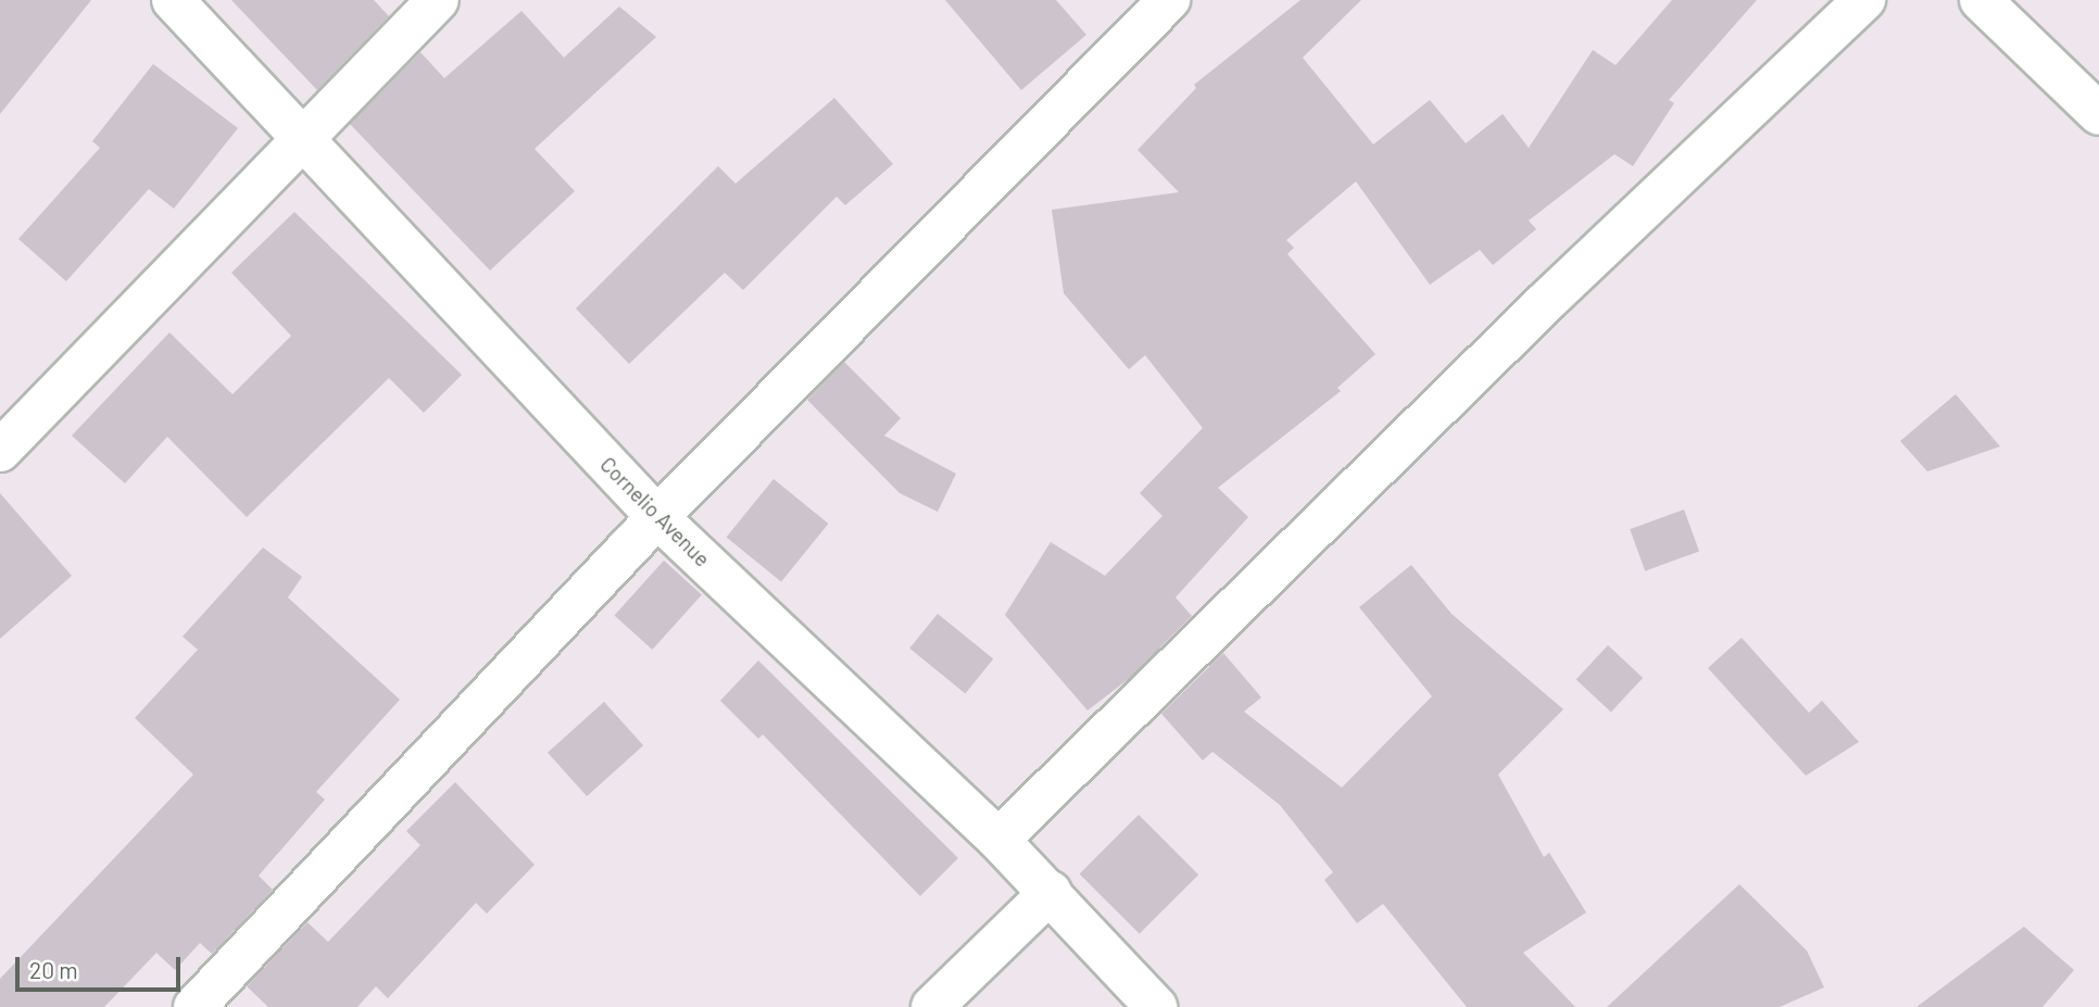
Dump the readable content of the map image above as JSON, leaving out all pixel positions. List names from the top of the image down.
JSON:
{
  "streets": {
    "street": ["Cornelio Avenue"]
  },
  "scale_bar": "20 m"
}
